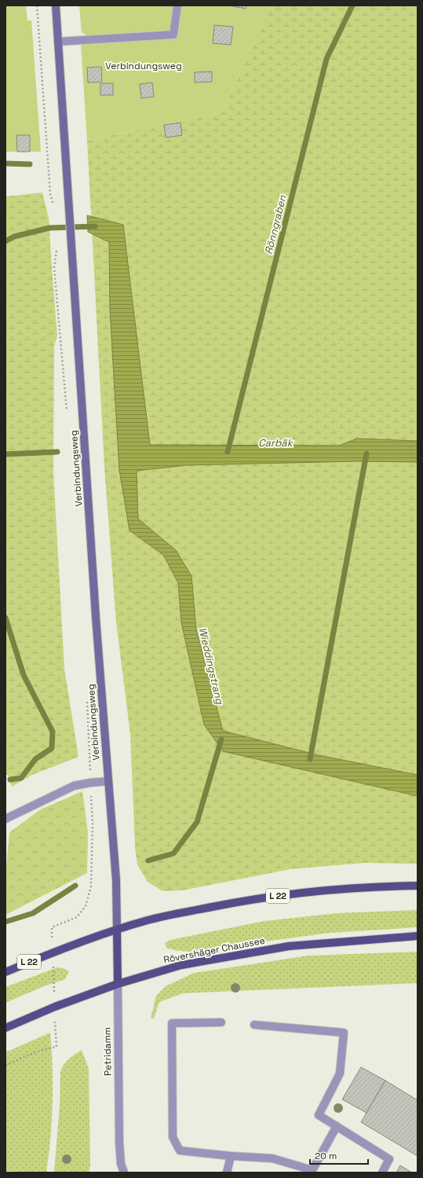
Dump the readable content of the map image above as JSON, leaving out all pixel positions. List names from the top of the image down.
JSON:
{
  "streets": {
    "main road": [
      "Verbindungsweg",
      "L 22",
      "Rövershäger Chaussee",
      "Petridamm"
    ]
  },
  "crossings": [
    ["Verbindungsweg", "L 22"],
    ["Verbindungsweg", "Petridamm"],
    ["L 22", "Petridamm"],
    ["Rövershäger Chaussee", "Petridamm"]
  ],
  "water": ["Rönngraben", "Carbäk", "Wieddingstrang"],
  "parks": ["Verbindungsweg"],
  "scale_bar": "20 m"
}
